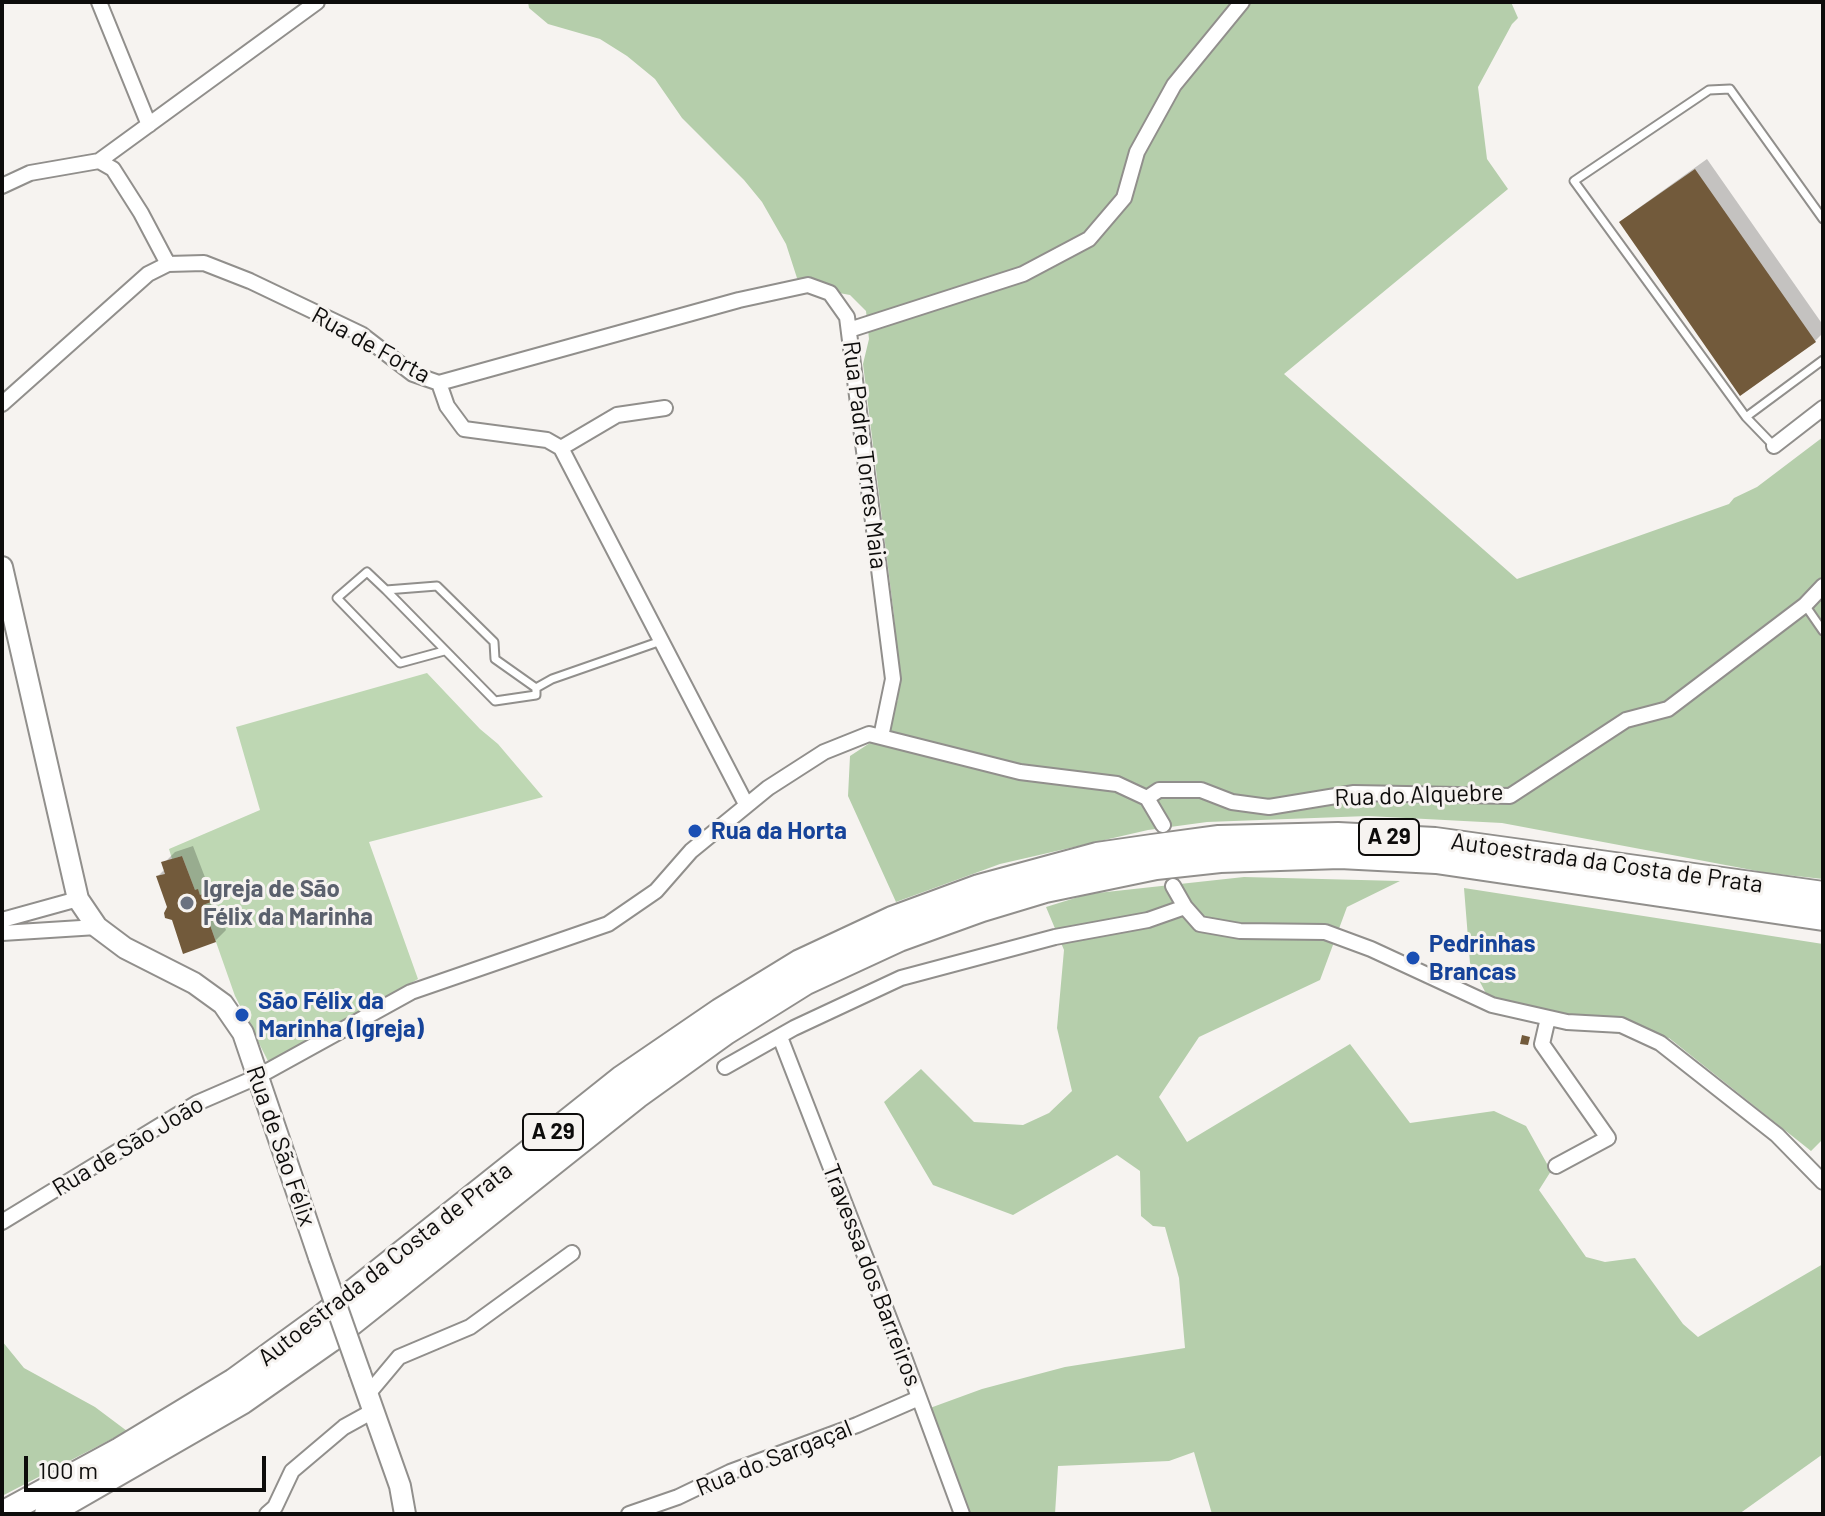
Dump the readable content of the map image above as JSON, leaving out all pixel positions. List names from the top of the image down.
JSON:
{
  "streets": {
    "highway": ["A 29", "Autoestrada da Costa de Prata"],
    "main road": ["Rua de São Félix"],
    "street": [
      "Rua de Forta",
      "Rua Padre Torres Maia",
      "Rua do Alquebre",
      "Rua de São João",
      "Travessa dos Barreiros",
      "Rua do Sargaçal"
    ]
  },
  "crossings": [
    ["Rua de Forta", "Rua Padre Torres Maia"],
    ["Rua Padre Torres Maia", "Rua de São João"],
    ["Rua de São João", "Rua de São Félix"],
    ["Travessa dos Barreiros", "Rua do Sargaçal"]
  ],
  "places": [
    "Rua da Horta",
    "Igreja de São Félix da Marinha",
    "Pedrinhas Brancas",
    "São Félix da Marinha (Igreja)"
  ],
  "scale_bar": "100 m"
}
